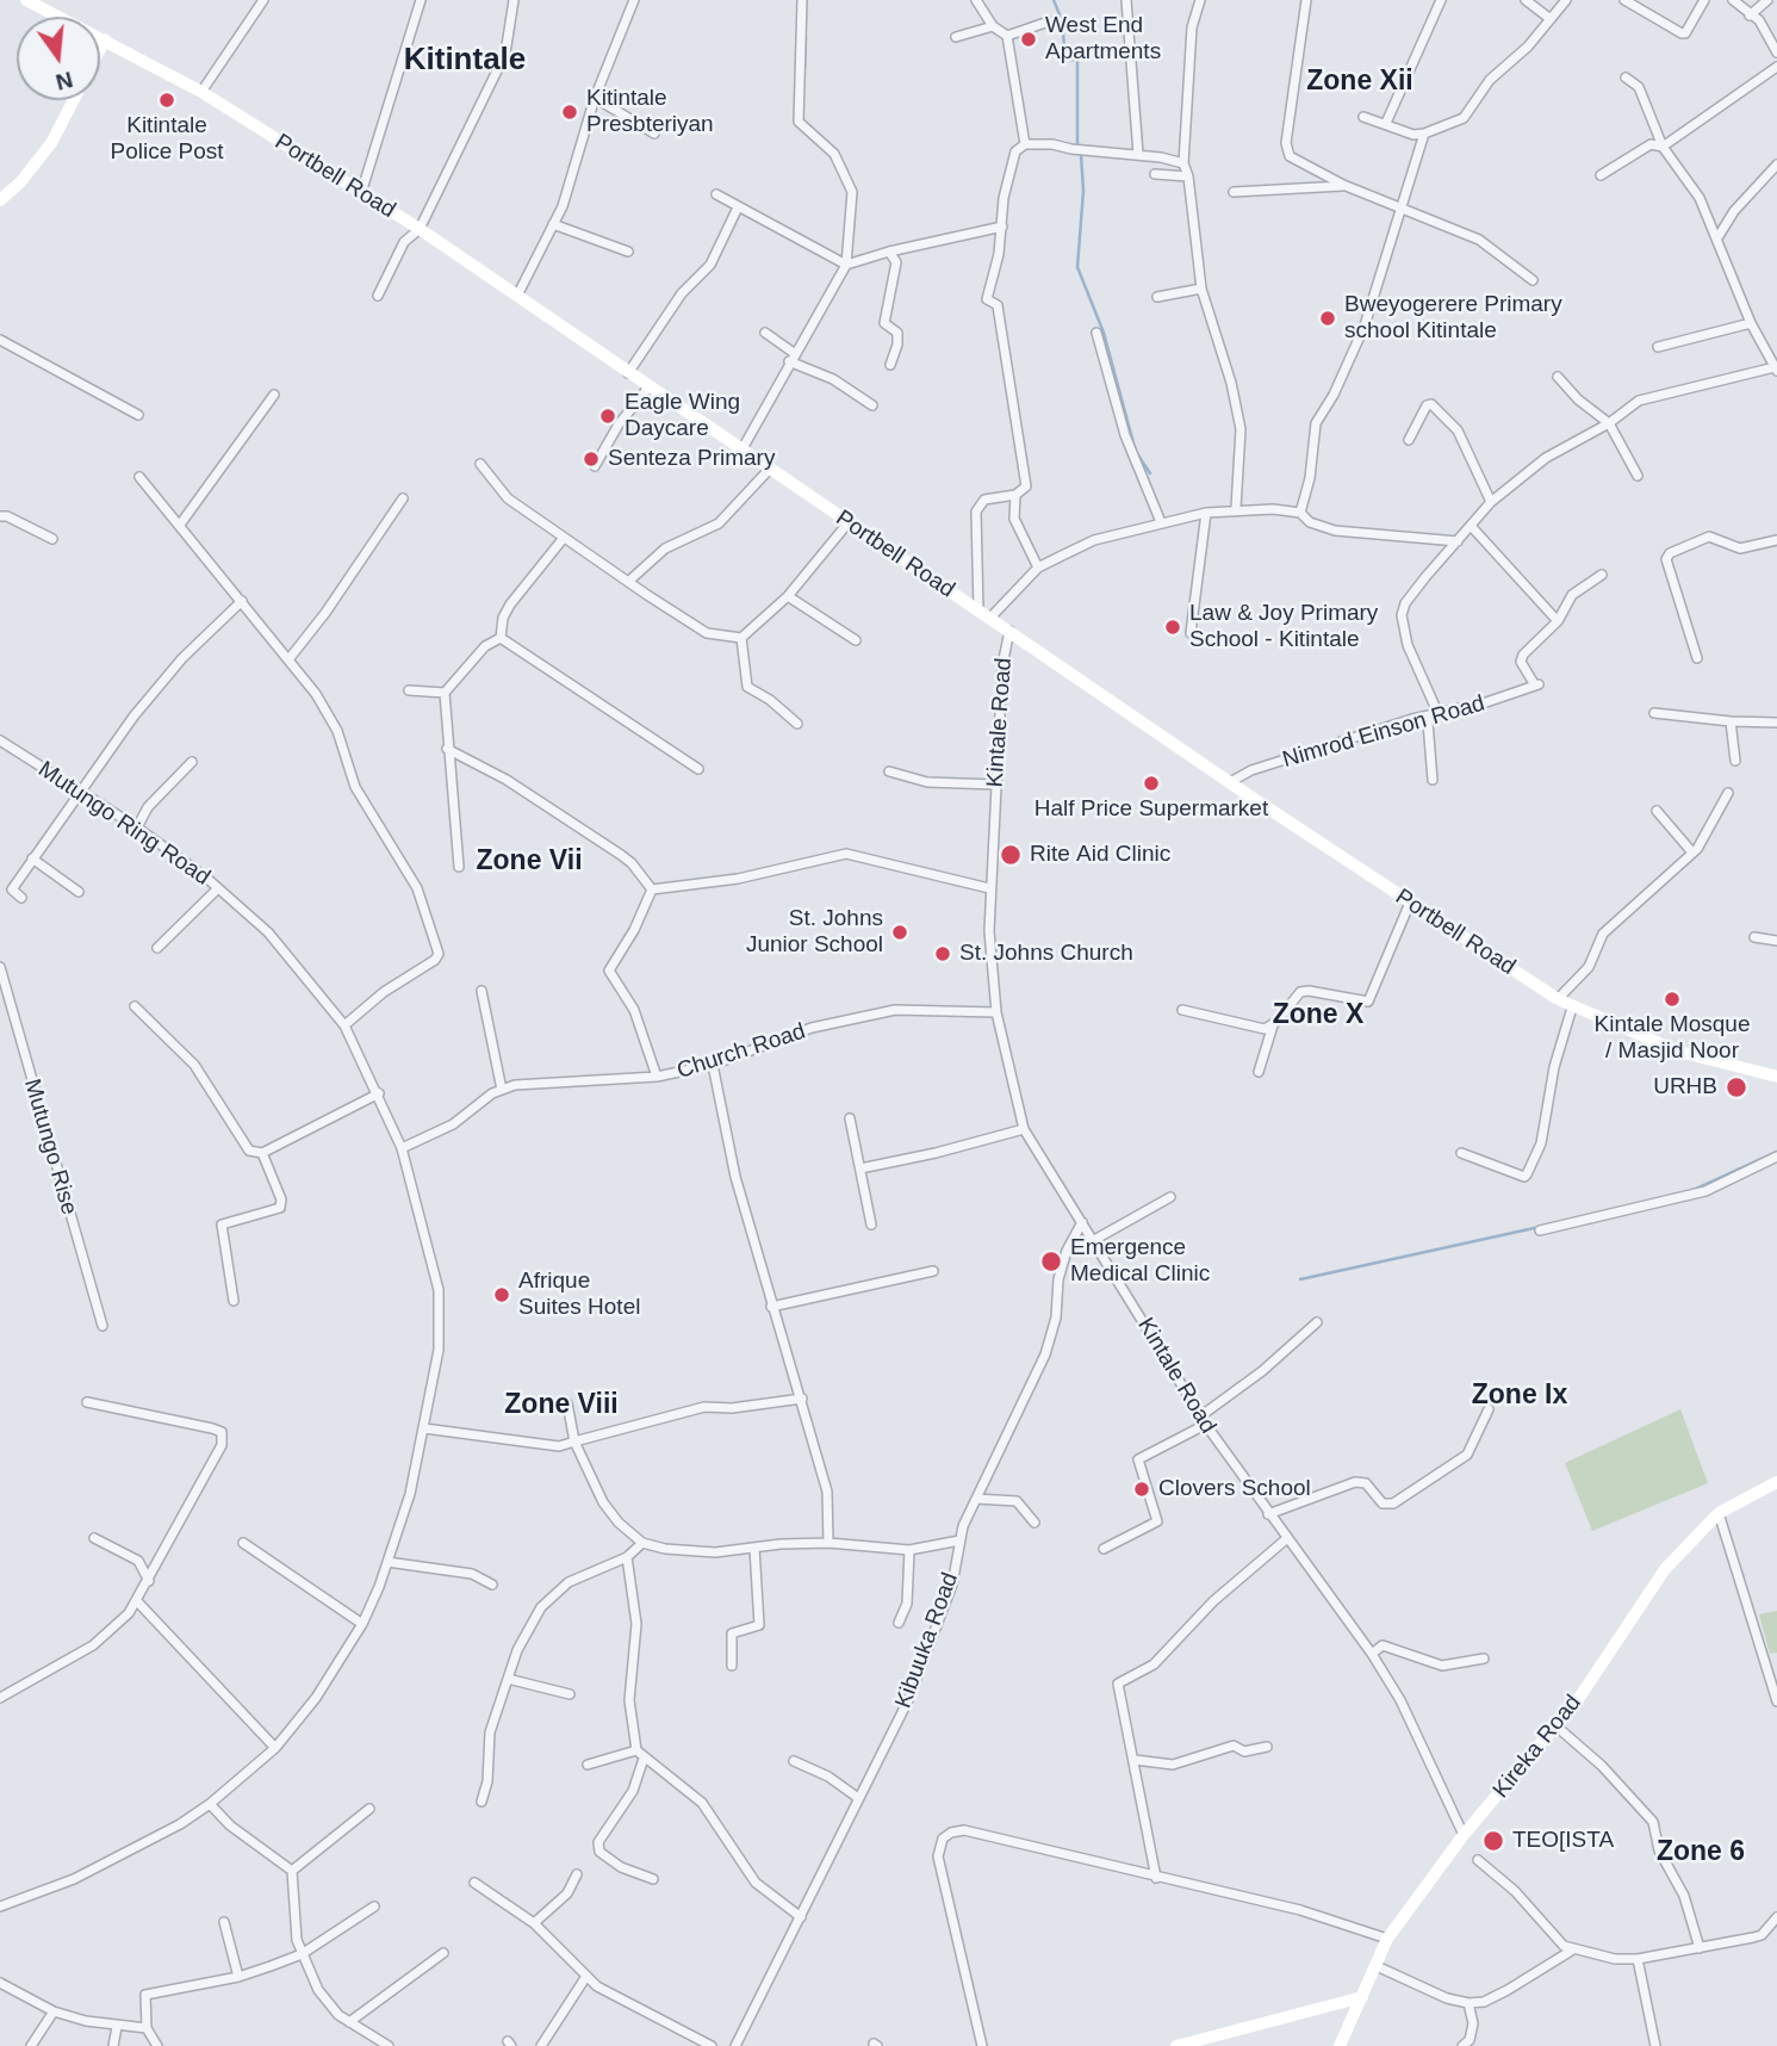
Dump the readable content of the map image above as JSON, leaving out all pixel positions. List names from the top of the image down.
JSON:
{
  "streets": {
    "main road": ["Portbell Road", "Kireka Road"],
    "street": [
      "Kintale Road",
      "Nimrod Einson Road",
      "Mutungo Ring Road",
      "Church Road",
      "Mutungo Rise",
      "Kibuuka Road"
    ]
  },
  "crossings": [
    ["Portbell Road", "Kintale Road"],
    ["Portbell Road", "Nimrod Einson Road"],
    ["Kintale Road", "Church Road"],
    ["Kintale Road", "Kibuuka Road"],
    ["Kintale Road", "Kireka Road"],
    ["Mutungo Ring Road", "Church Road"]
  ],
  "districts": [
    "Kitintale",
    "Zone Xii",
    "Zone Vii",
    "Zone X",
    "Zone Ix",
    "Zone Viii",
    "Zone 6"
  ],
  "places": [
    "West End Apartments",
    "Kitintale Police Post",
    "Kitintale Presbteriyan",
    "Bweyogerere Primary school Kitintale",
    "Eagle Wing Daycare",
    "Senteza Primary",
    "Law & Joy Primary School - Kitintale",
    "Half Price Supermarket",
    "Rite Aid Clinic",
    "St. Johns Junior School",
    "St. Johns Church",
    "Kintale Mosque / Masjid Noor",
    "URHB",
    "Emergence Medical Clinic",
    "Afrique Suites Hotel",
    "Clovers School",
    "TEO[ISTA"
  ],
  "north": "bottom"
}
